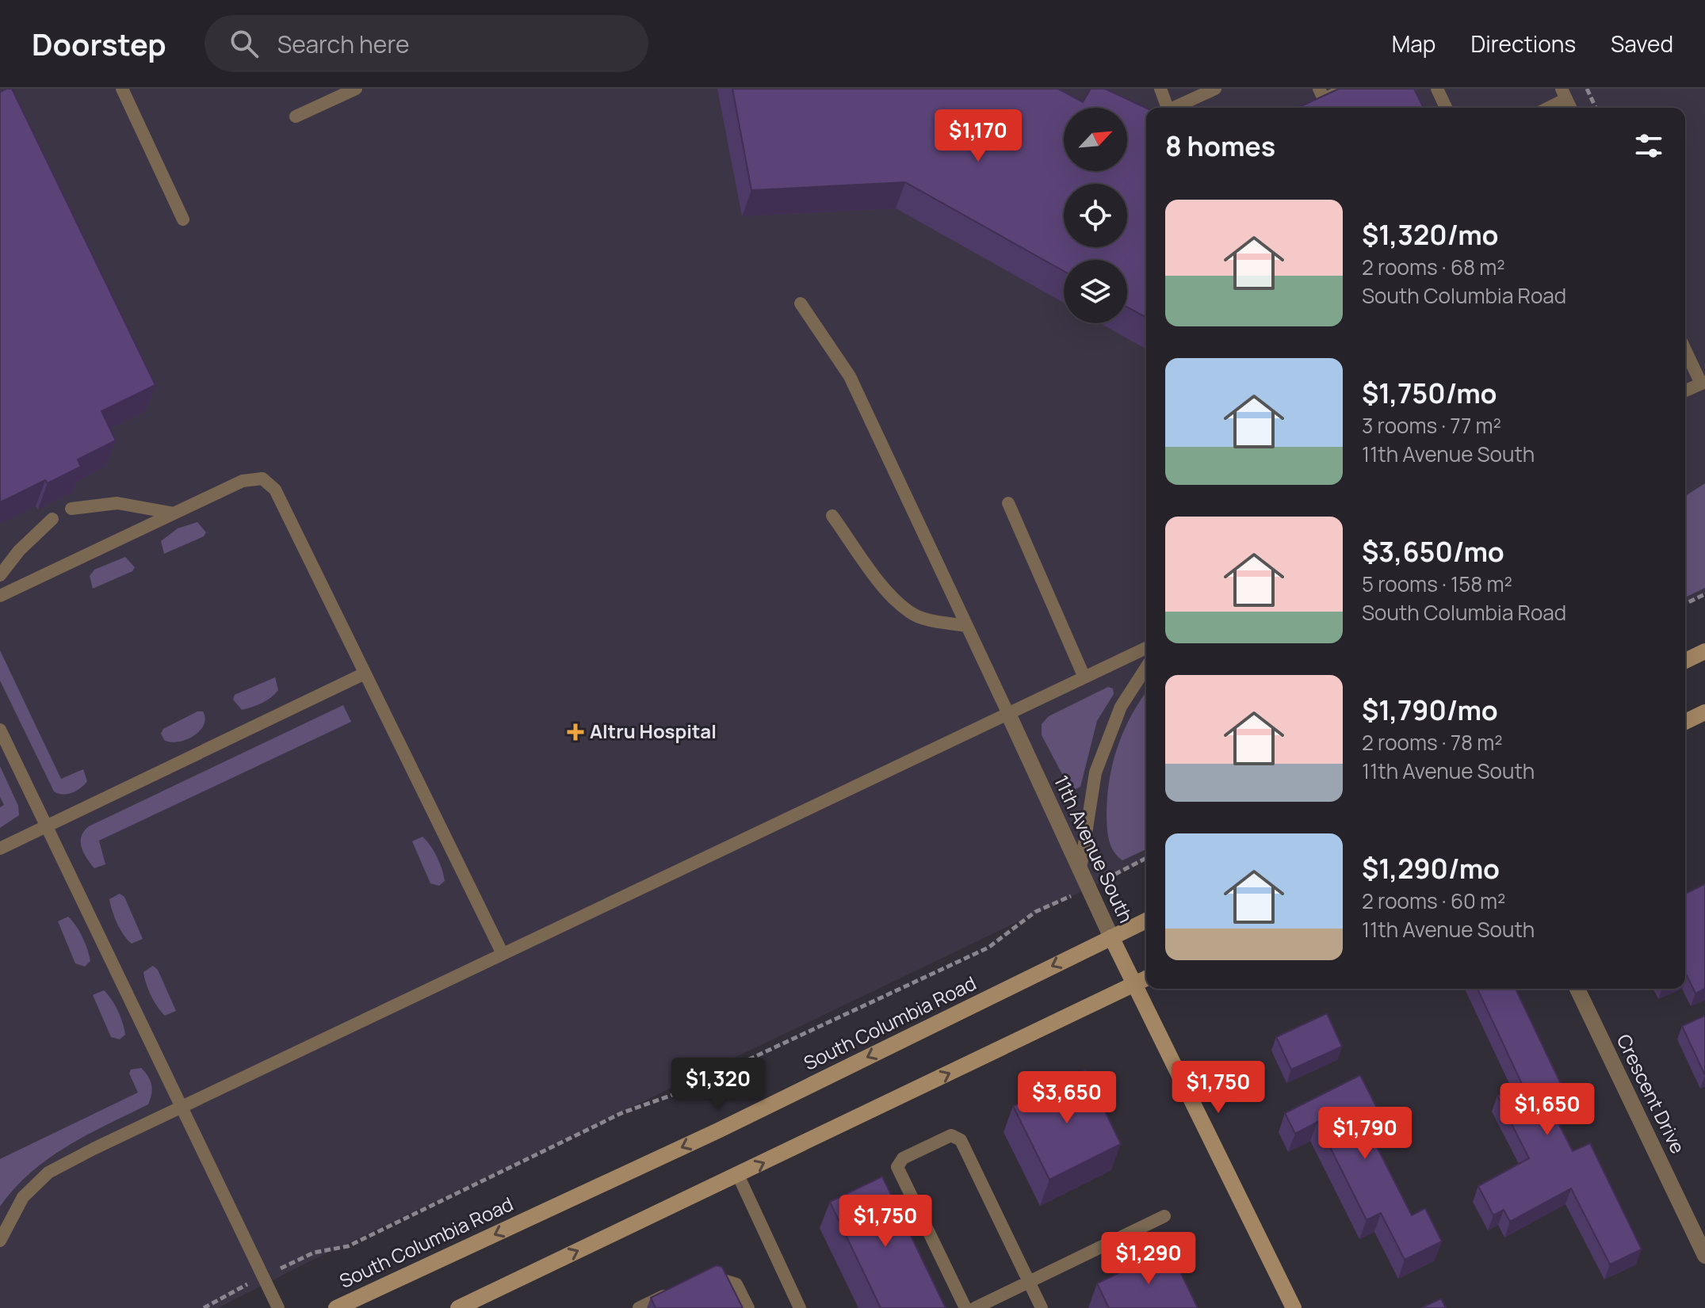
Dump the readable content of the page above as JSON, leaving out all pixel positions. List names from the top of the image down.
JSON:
{
  "streets": {
    "main road": ["11th Avenue South", "South Columbia Road"],
    "street": ["Crescent Drive"]
  },
  "crossings": [
    ["11th Avenue South", "South Columbia Road"]
  ],
  "places": {
    "health": ["Altru Hospital"]
  },
  "north": "top right",
  "page": {
    "header": "Doorstep",
    "search": "Search here",
    "nav": ["Map", "Directions", "Saved"],
    "heading": "8 homes",
    "price": [
      "$1,170",
      "$1,320",
      "$1,750",
      "$3,650",
      "$1,650",
      "$1,790",
      "$1,750",
      "$1,290"
    ],
    "list": [
      {
        "name": "$1,320/mo",
        "note": "2 rooms · 68 m² · South Columbia Road"
      },
      {
        "name": "$1,750/mo",
        "note": "3 rooms · 77 m² · 11th Avenue South"
      },
      {
        "name": "$3,650/mo",
        "note": "5 rooms · 158 m² · South Columbia Road"
      },
      {
        "name": "$1,790/mo",
        "note": "2 rooms · 78 m² · 11th Avenue South"
      },
      {
        "name": "$1,290/mo",
        "note": "2 rooms · 60 m² · 11th Avenue South"
      }
    ]
  }
}
